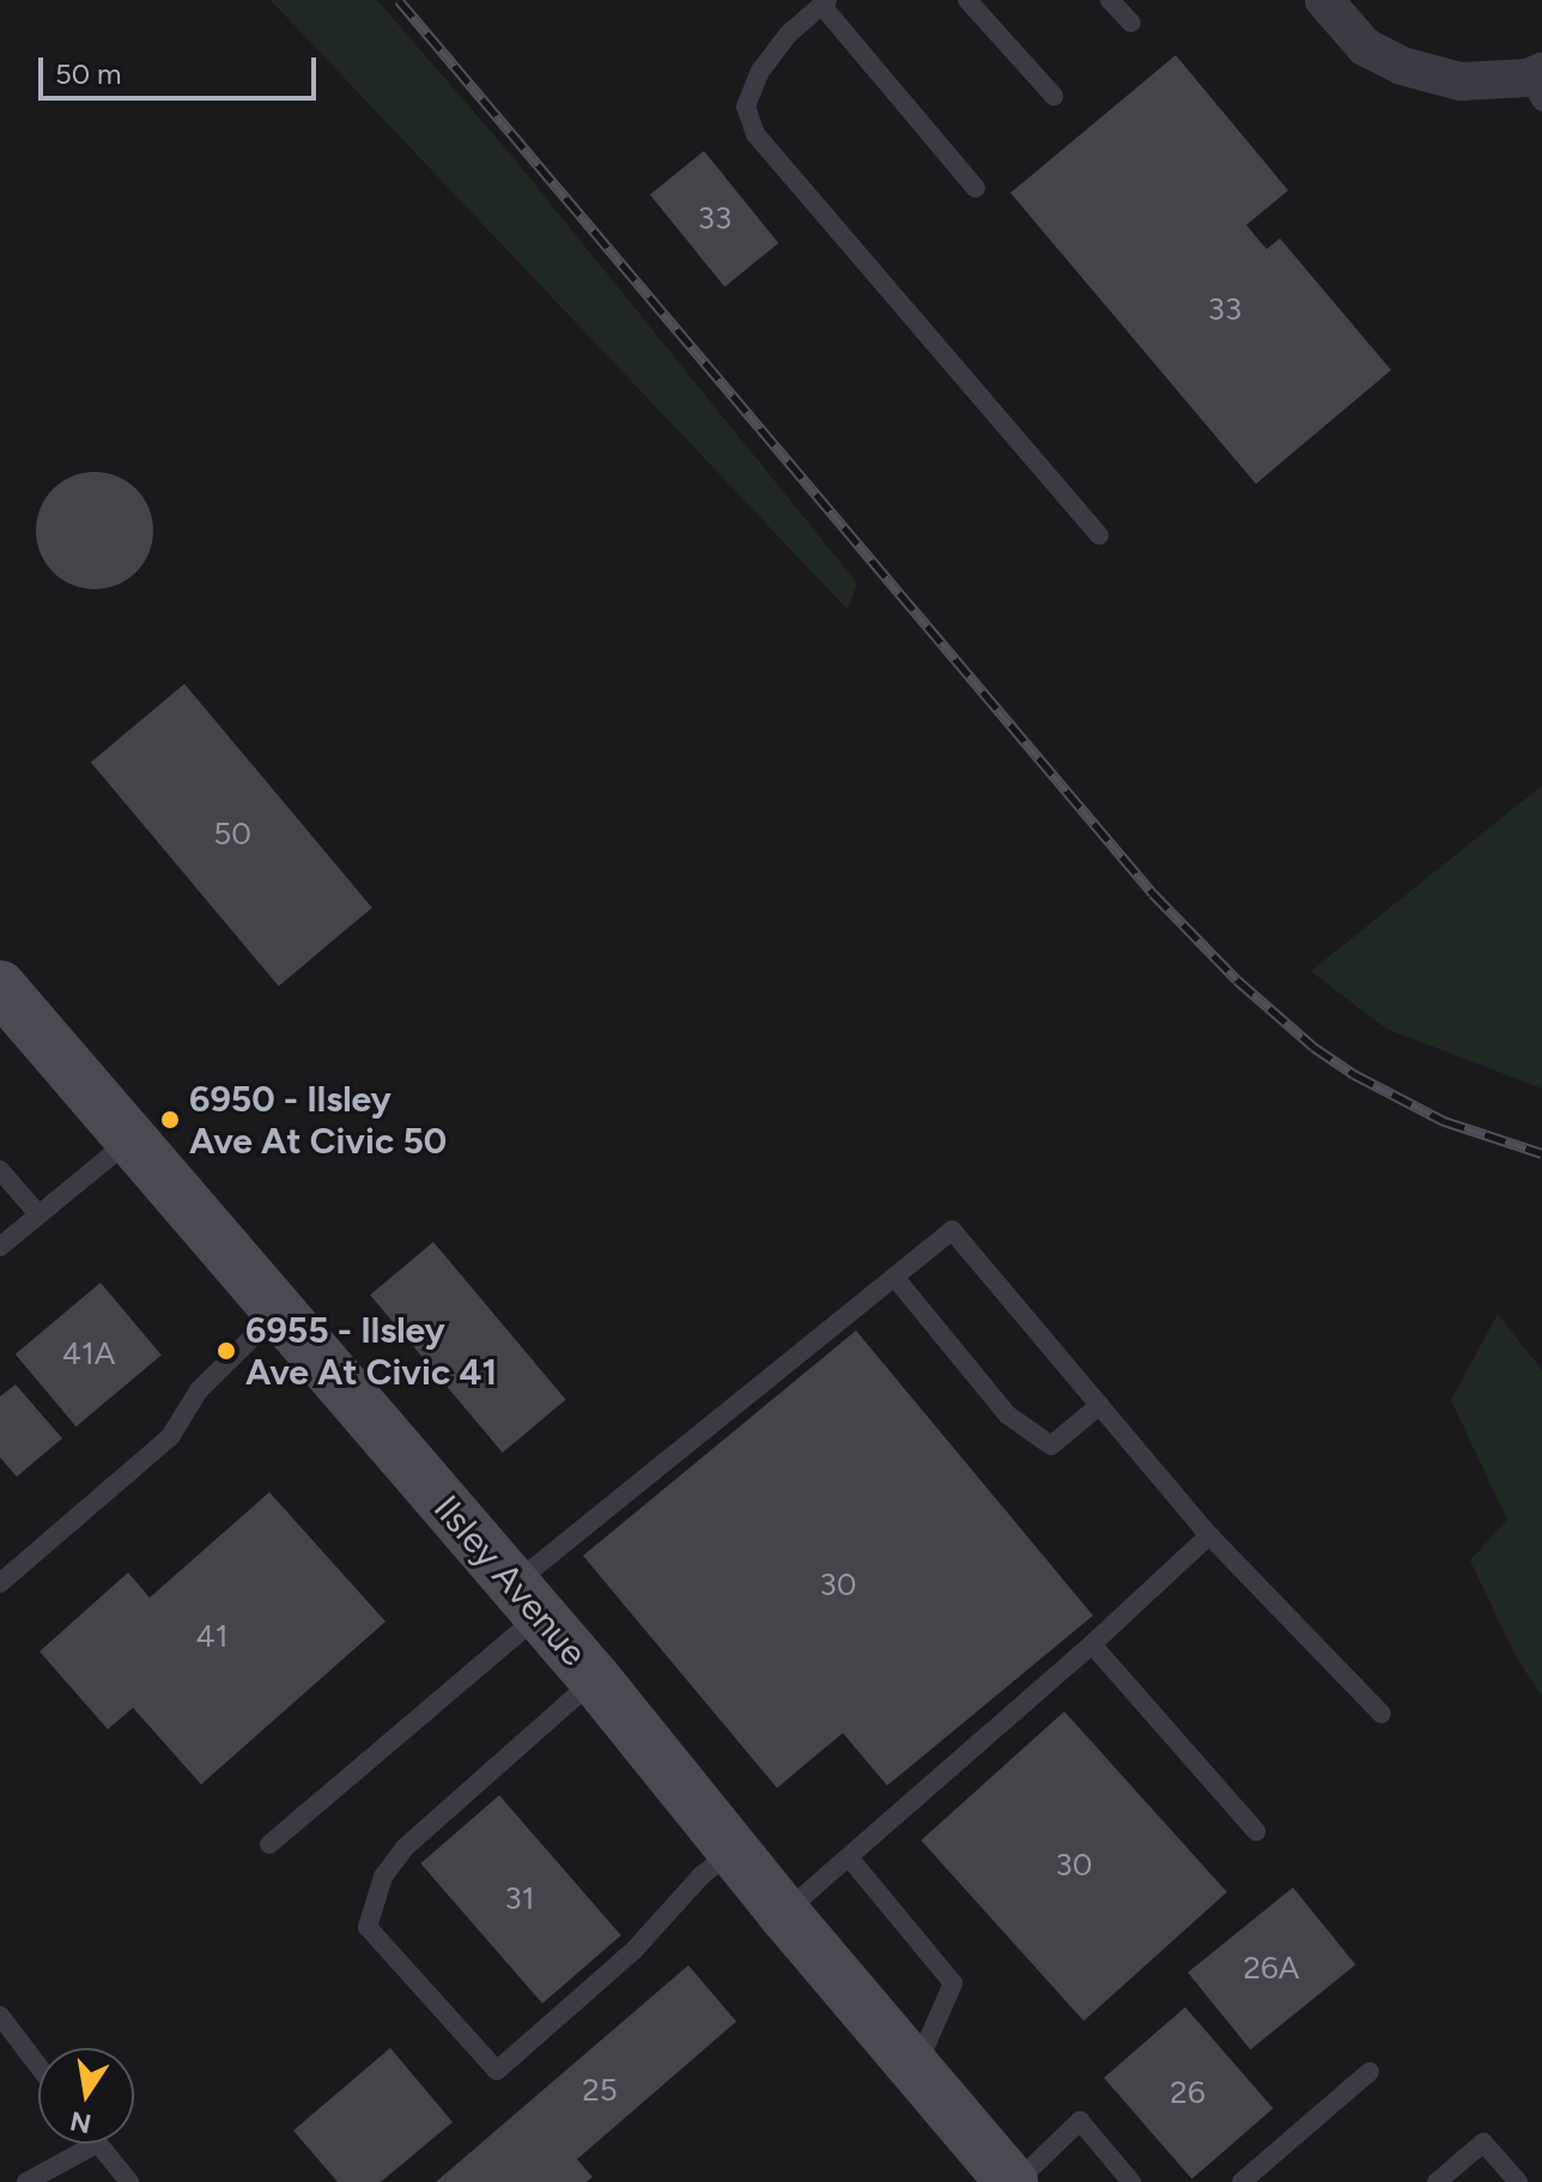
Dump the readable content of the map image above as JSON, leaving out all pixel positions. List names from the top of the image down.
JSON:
{
  "streets": {
    "street": ["Ilsley Avenue"]
  },
  "places": ["6950 - Ilsley Ave At Civic 50", "6955 - Ilsley Ave At Civic 41"],
  "house_numbers": [
    "33",
    "33",
    "50",
    "41A",
    "30",
    "41",
    "30",
    "31",
    "26A",
    "25",
    "26"
  ],
  "scale_bar": "50 m",
  "north": "bottom"
}
